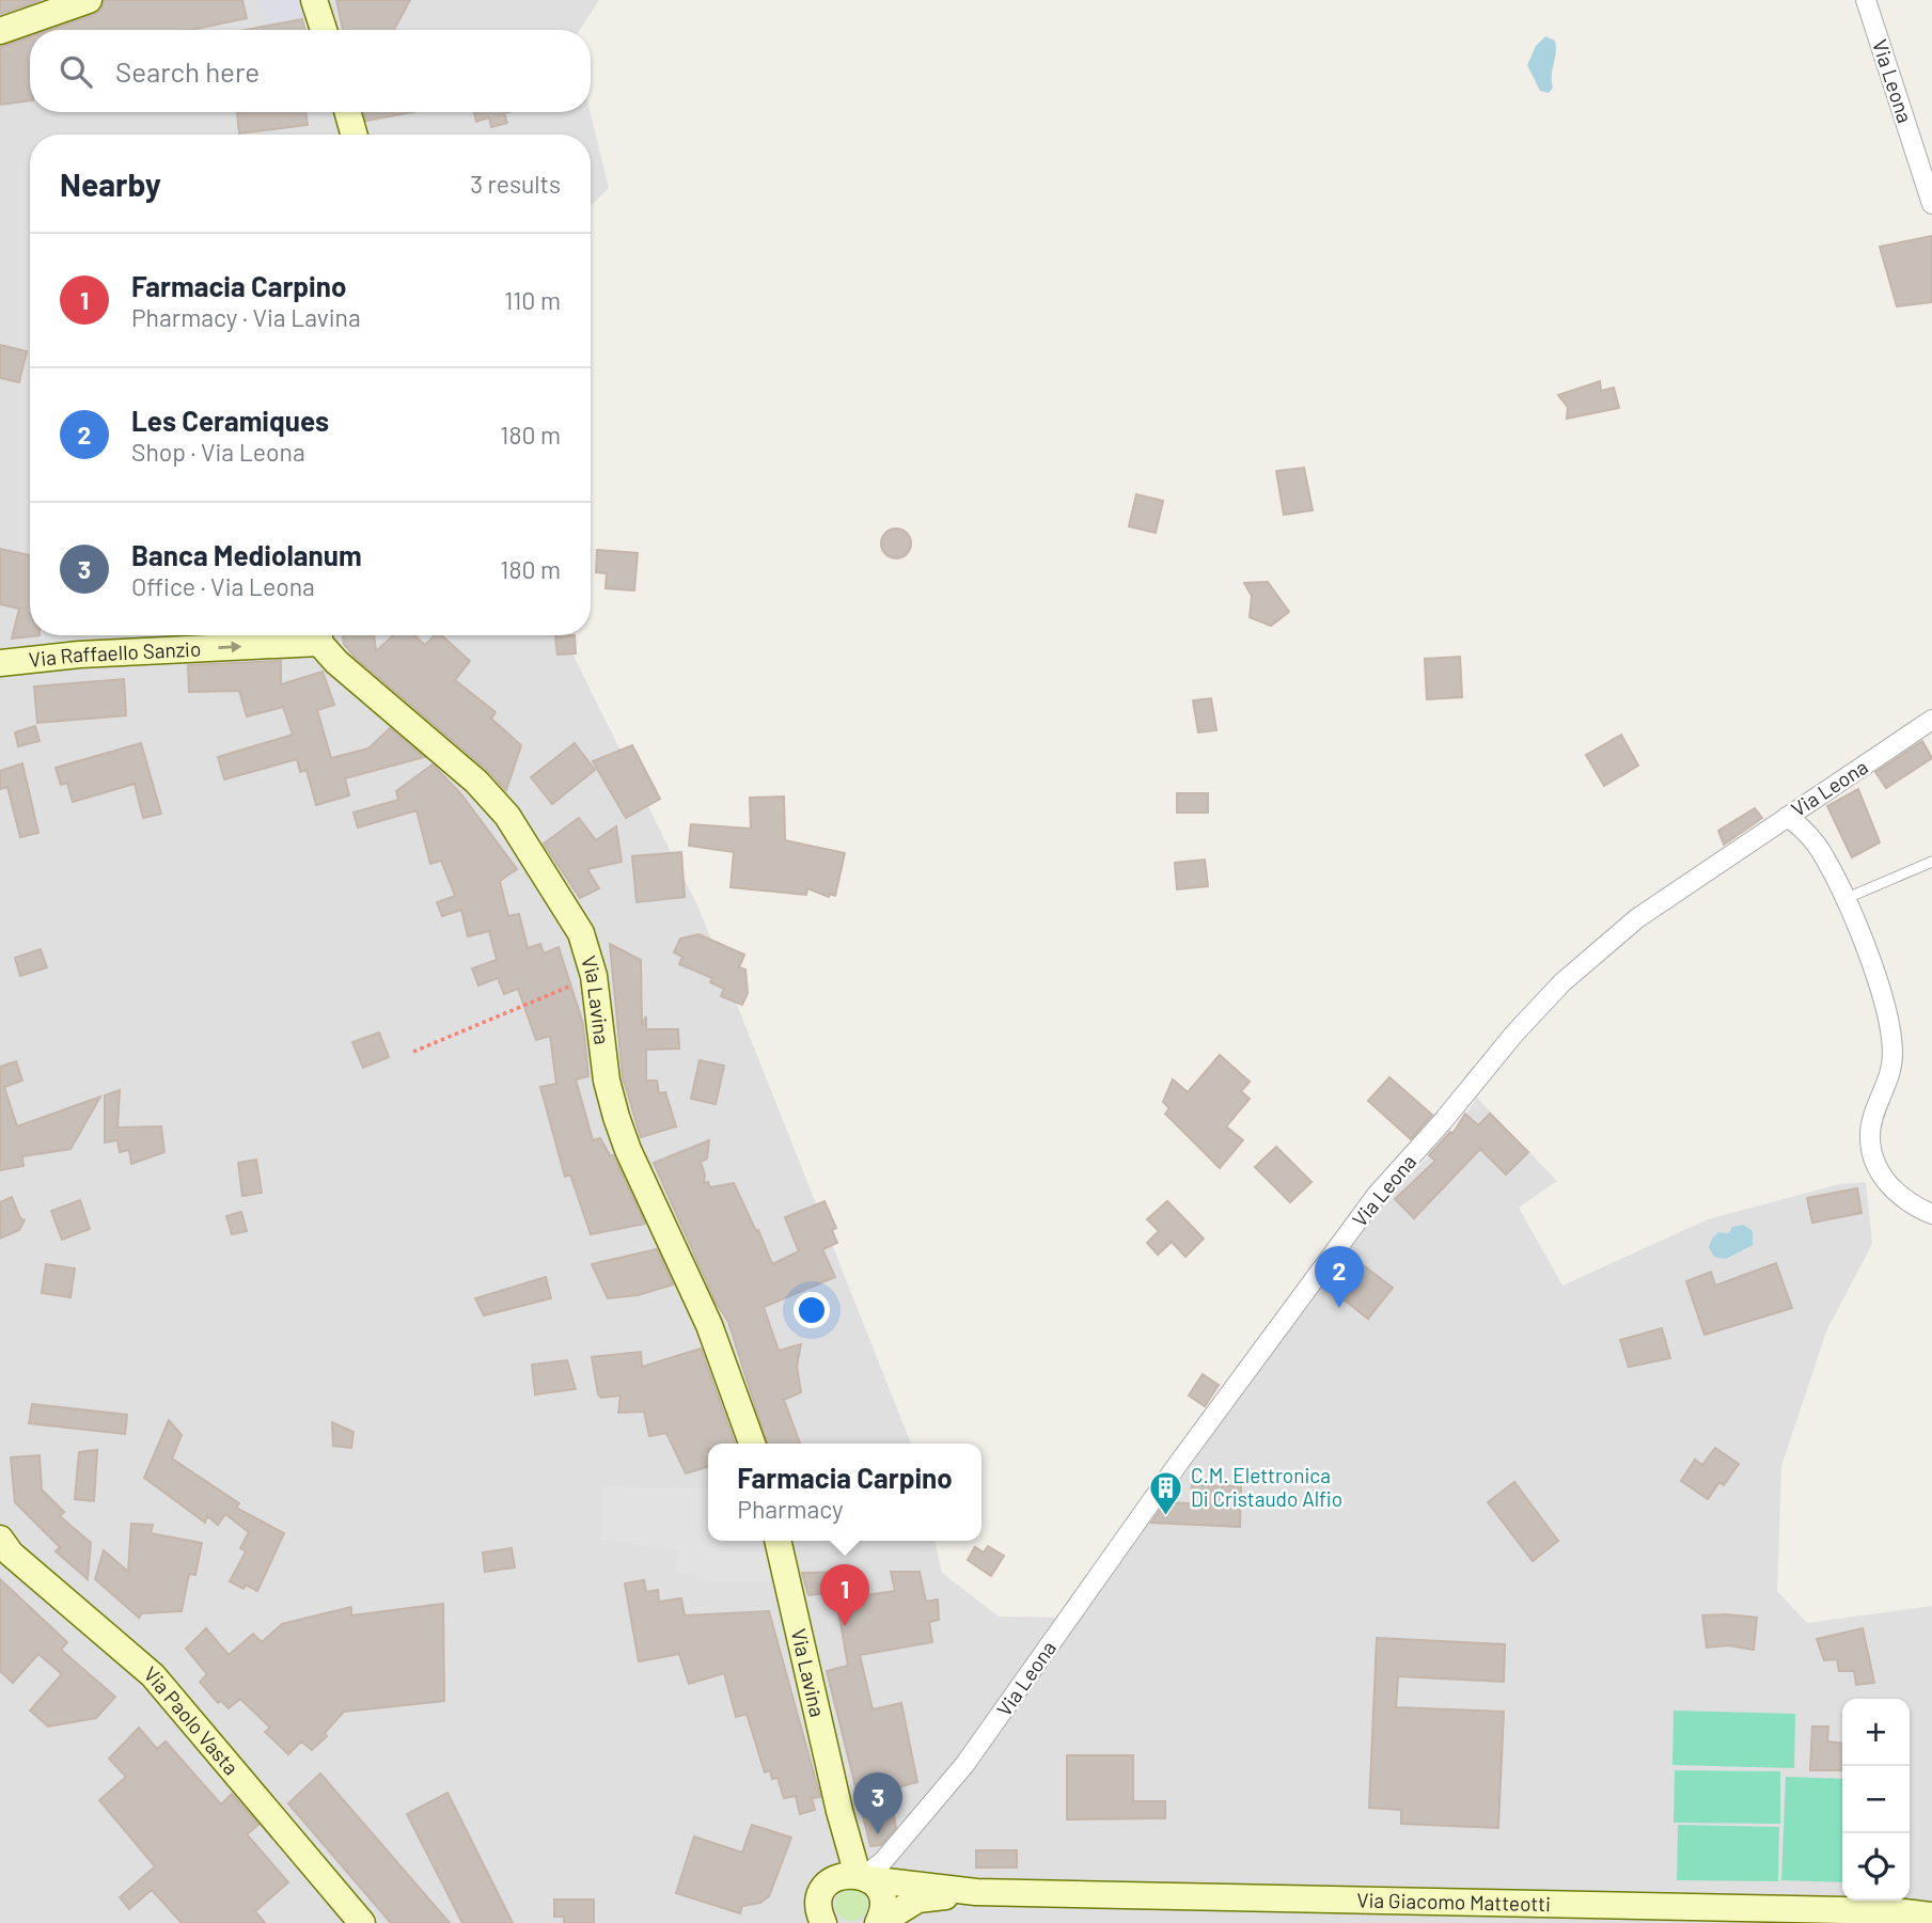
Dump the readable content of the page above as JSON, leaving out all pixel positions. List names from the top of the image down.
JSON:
{
  "streets": {
    "street": [
      "Via Leona",
      "Via Raffaello Sanzio",
      "Via Lavina",
      "Via Paolo Vasta",
      "Via Giacomo Matteotti"
    ]
  },
  "crossings": [
    ["Via Leona", "Via Lavina"]
  ],
  "one_way": ["Via Raffaello Sanzio"],
  "places": {
    "building": ["C.M. Elettronica Di Cristaudo Alfio"]
  },
  "page": {
    "search": "Search here",
    "heading": ["Nearby", "3 results"],
    "list": [
      {
        "mark": "1",
        "name": "Farmacia Carpino",
        "note": "Pharmacy · Via Lavina",
        "value": "110 m"
      },
      {
        "mark": "2",
        "name": "Les Ceramiques",
        "note": "Shop · Via Leona",
        "value": "180 m"
      },
      {
        "mark": "3",
        "name": "Banca Mediolanum",
        "note": "Office · Via Leona",
        "value": "180 m"
      }
    ],
    "pins": ["2", "1", "3"],
    "popup": ["Farmacia Carpino", "Pharmacy"],
    "map_buttons": ["+", "−"]
  }
}
